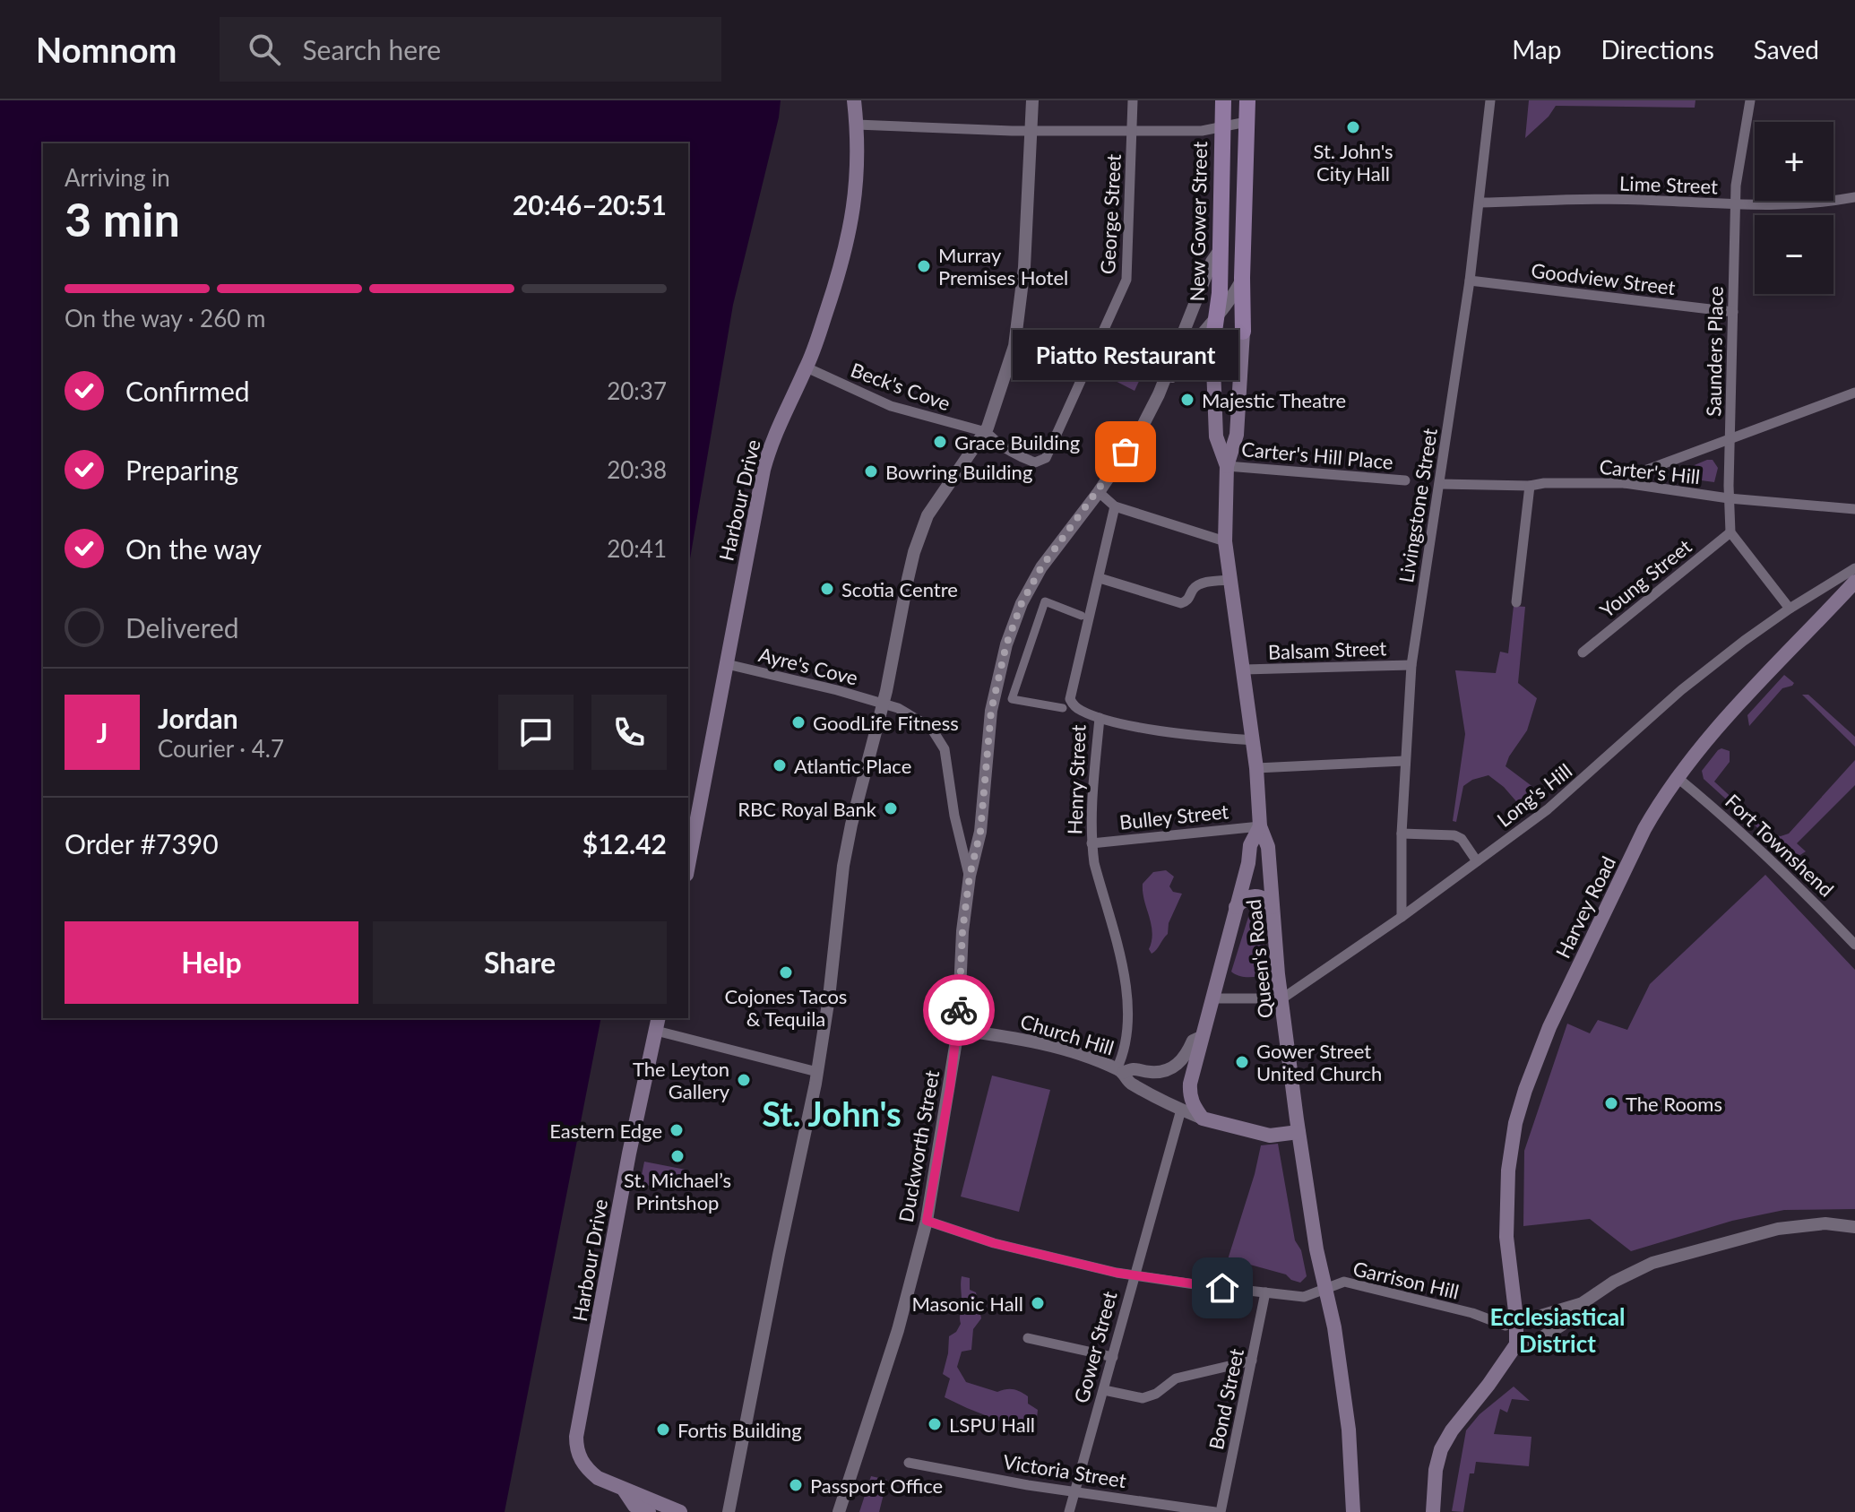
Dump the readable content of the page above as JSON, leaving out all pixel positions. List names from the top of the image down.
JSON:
{
  "streets": {
    "main road": [
      "New Gower Street",
      "Harbour Drive",
      "Harvey Road",
      "Queen's Road",
      "Church Hill"
    ],
    "street": [
      "Lime Street",
      "George Street",
      "Goodview Street",
      "Saunders Place",
      "Beck's Cove",
      "Carter's Hill Place",
      "Carter's Hill",
      "Livingstone Street",
      "Young Street",
      "Balsam Street",
      "Ayre's Cove",
      "Henry Street",
      "Long's Hill",
      "Bulley Street",
      "Fort Townshend",
      "Duckworth Street",
      "Garrison Hill",
      "Gower Street",
      "Bond Street",
      "Victoria Street"
    ]
  },
  "crossings": [
    ["Lime Street", "Saunders Place"],
    ["Lime Street", "Livingstone Street"],
    ["George Street", "Beck's Cove"],
    ["New Gower Street", "Duckworth Street"],
    ["Goodview Street", "Saunders Place"],
    ["Goodview Street", "Livingstone Street"],
    ["Saunders Place", "Carter's Hill"],
    ["Saunders Place", "Young Street"],
    ["Beck's Cove", "Harbour Drive"],
    ["Carter's Hill", "Livingstone Street"],
    ["Harbour Drive", "Ayre's Cove"],
    ["Livingstone Street", "Balsam Street"],
    ["Livingstone Street", "Long's Hill"],
    ["Ayre's Cove", "Duckworth Street"],
    ["Henry Street", "Bulley Street"],
    ["Henry Street", "Church Hill"],
    ["Long's Hill", "Queen's Road"],
    ["Bulley Street", "Queen's Road"],
    ["Fort Townshend", "Harvey Road"],
    ["Harvey Road", "Garrison Hill"],
    ["Queen's Road", "Church Hill"],
    ["Queen's Road", "Garrison Hill"],
    ["Church Hill", "Duckworth Street"],
    ["Church Hill", "Gower Street"],
    ["Duckworth Street", "Garrison Hill"],
    ["Garrison Hill", "Gower Street"],
    ["Garrison Hill", "Bond Street"],
    ["Gower Street", "Victoria Street"]
  ],
  "districts": ["St. John's", "Ecclesiastical District"],
  "places": [
    "St. John's City Hall",
    "Murray Premises Hotel",
    "Majestic Theatre",
    "Grace Building",
    "Piatto Restaurant",
    "Bowring Building",
    "Scotia Centre",
    "GoodLife Fitness",
    "Atlantic Place",
    "RBC Royal Bank",
    "Cojones Tacos & Tequila",
    "Gower Street United Church",
    "The Leyton Gallery",
    "The Rooms",
    "Eastern Edge",
    "St. Michael’s Printshop",
    "Masonic Hall",
    "LSPU Hall",
    "Fortis Building",
    "Passport Office"
  ],
  "page": {
    "header": "Nomnom",
    "search": "Search here",
    "nav": ["Map", "Directions", "Saved"],
    "map_buttons": ["+", "−"],
    "heading": ["3 min", "Arriving in", "20:46–20:51"],
    "panel": [
      "Jordan",
      "Courier · 4.7",
      "Order #7390",
      "$12.42"
    ],
    "bar": "On the way · 260 m",
    "bubble": "Piatto Restaurant",
    "list": [
      ["Confirmed", "20:37"],
      ["Preparing", "20:38"],
      ["On the way", "20:41"],
      "Delivered"
    ],
    "round": "J",
    "buttons": ["Help", "Share"]
  }
}
